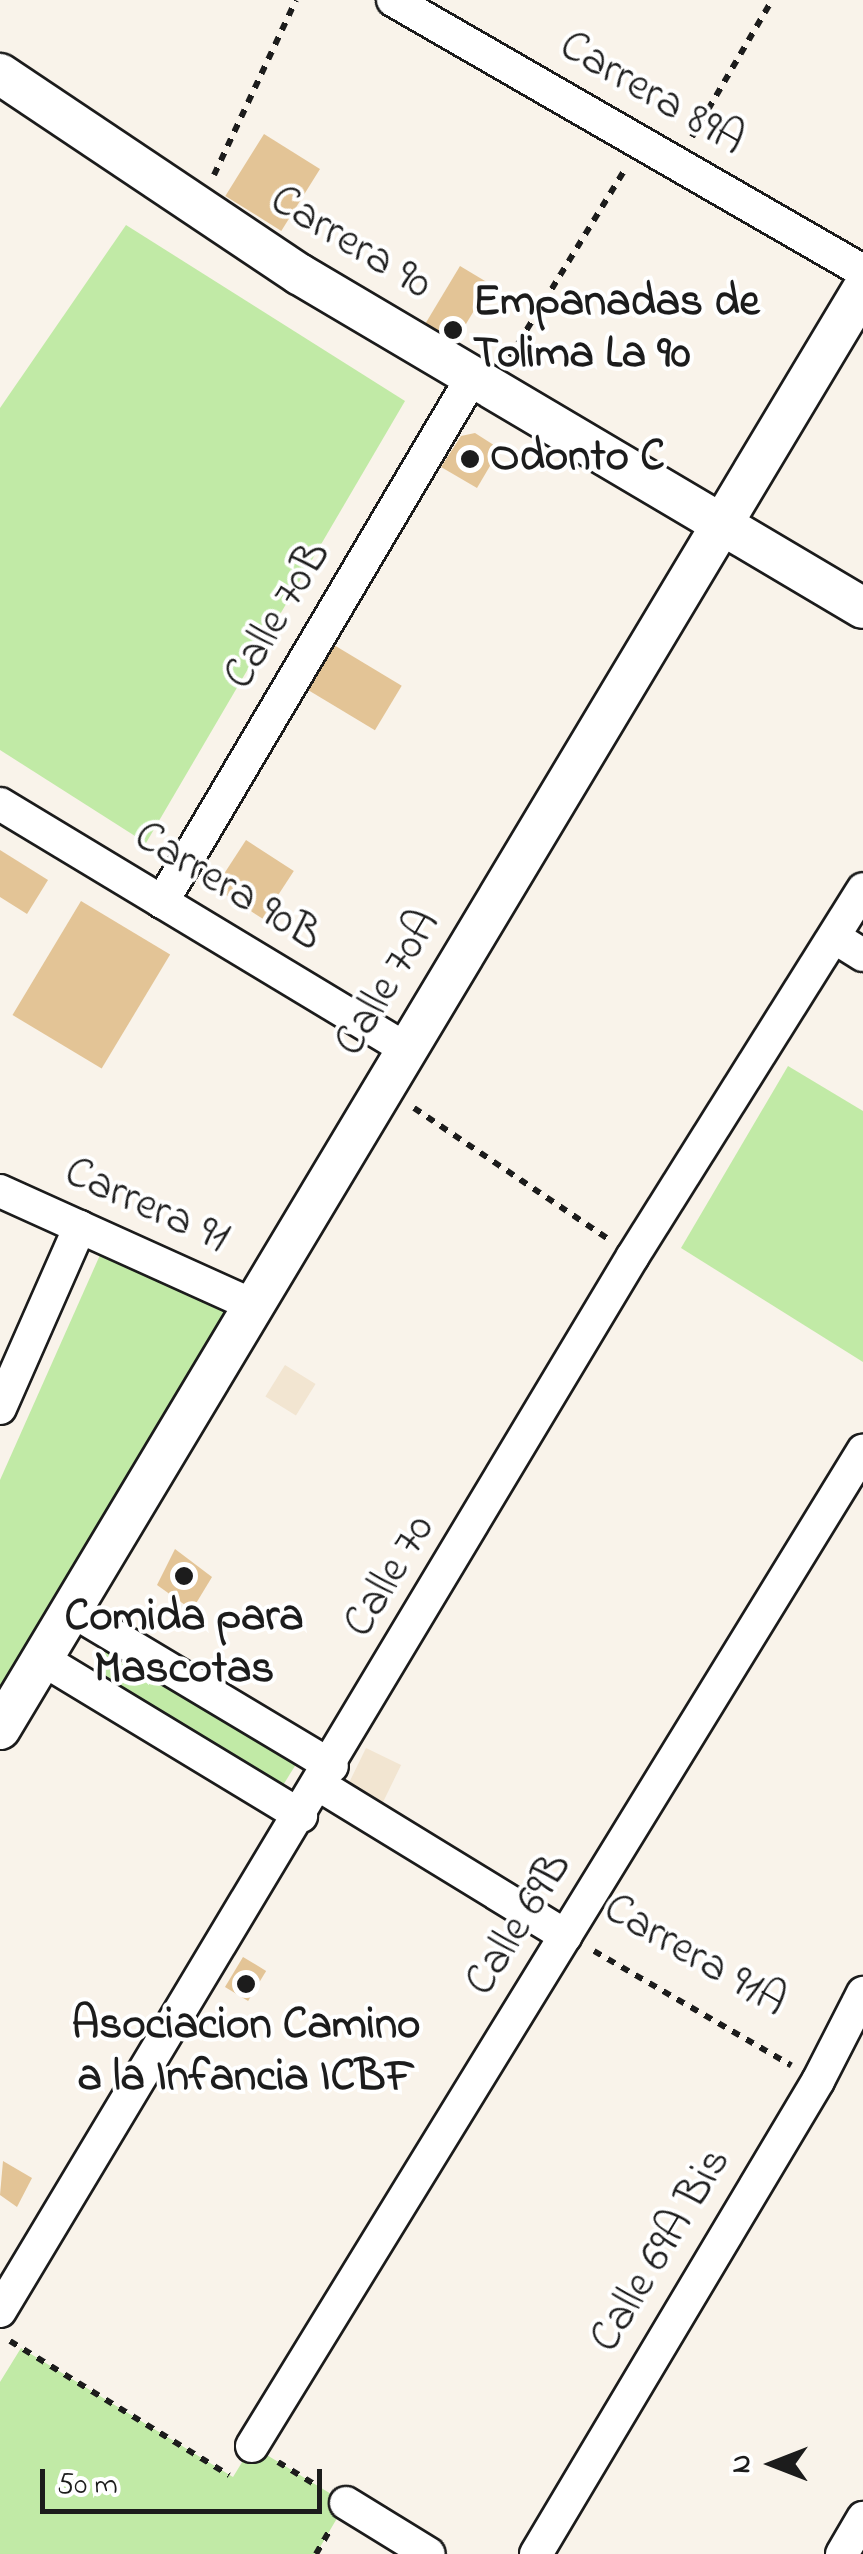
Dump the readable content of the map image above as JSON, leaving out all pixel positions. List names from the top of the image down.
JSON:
{
  "streets": {
    "street": [
      "Carrera 89A",
      "Carrera 90",
      "Calle 70B",
      "Carrera 90B",
      "Calle 70A",
      "Carrera 91",
      "Calle 70",
      "Calle 69B",
      "Carrera 91A",
      "Calle 69A Bis"
    ]
  },
  "crossings": [
    ["Carrera 90", "Calle 70B"],
    ["Carrera 90", "Calle 70A"],
    ["Calle 70B", "Carrera 90B"],
    ["Carrera 90B", "Calle 70A"],
    ["Calle 70A", "Carrera 91"],
    ["Calle 70A", "Carrera 91A"],
    ["Calle 70", "Carrera 91A"],
    ["Calle 69B", "Carrera 91A"],
    ["Carrera 91A", "Calle 69A Bis"]
  ],
  "places": [
    "Empanadas de Tolima La 90",
    "Odonto C",
    "Comida para Mascotas",
    "Asociacion Camino a la Infancia ICBF"
  ],
  "scale_bar": "50 m",
  "north": "left"
}
